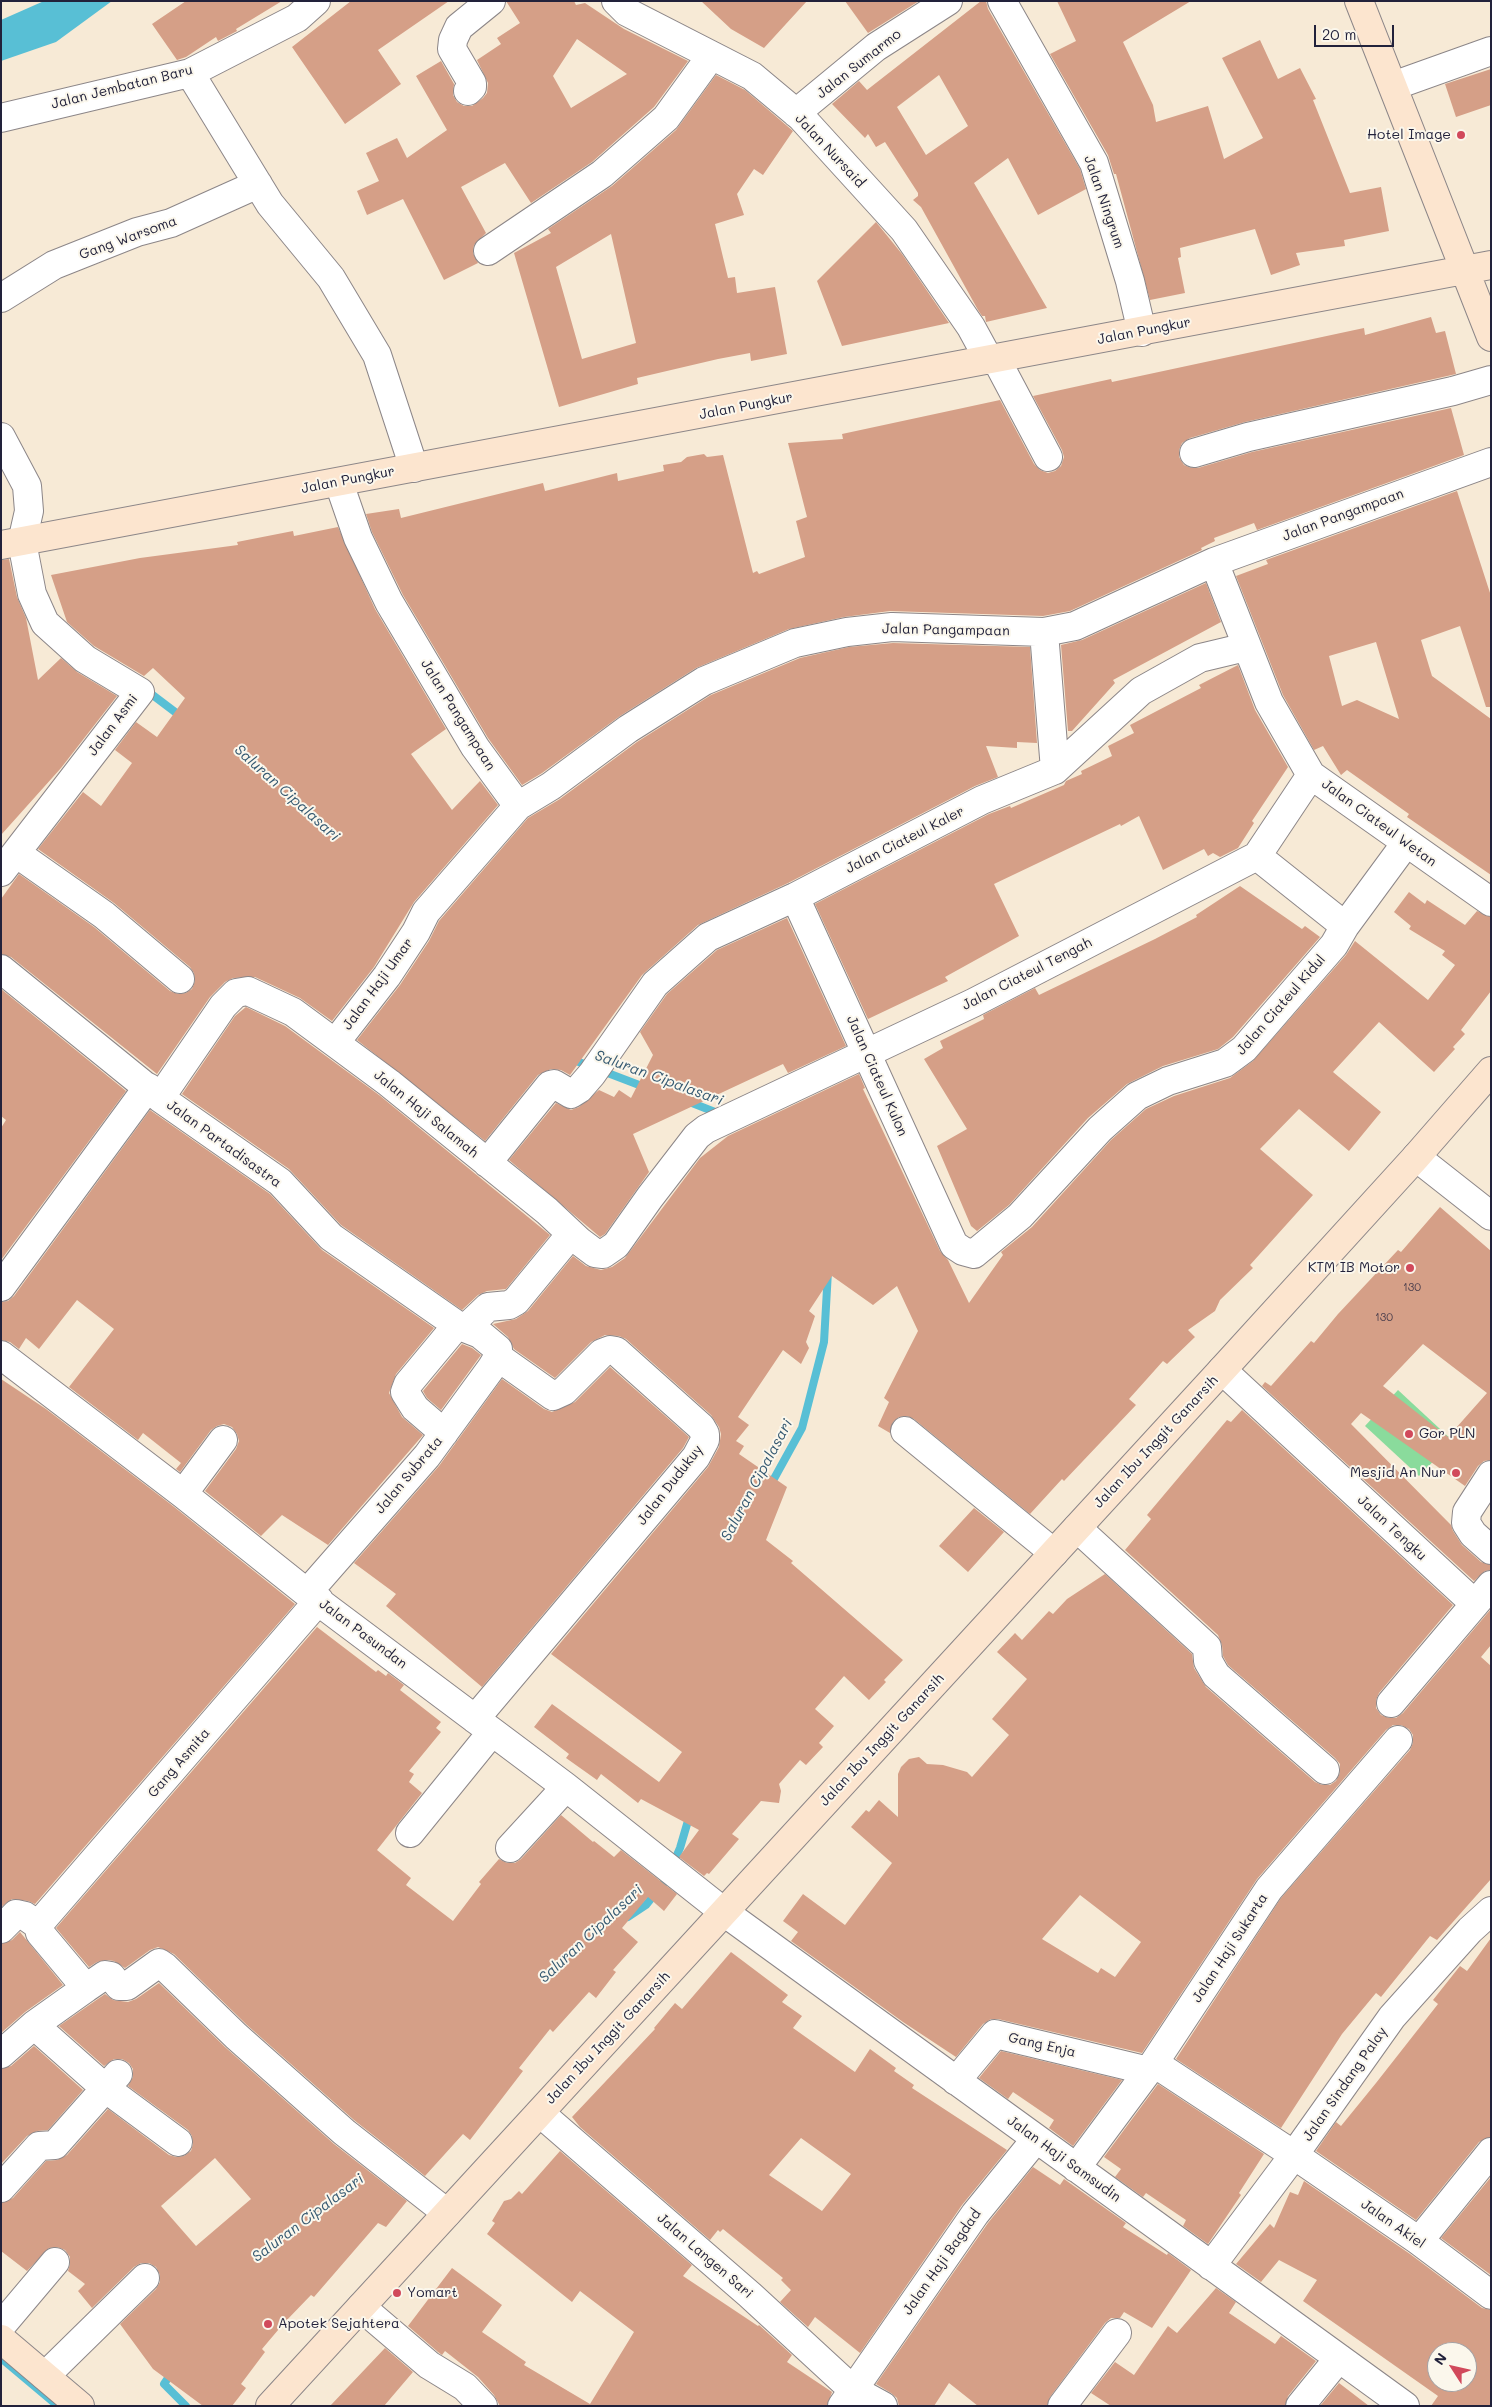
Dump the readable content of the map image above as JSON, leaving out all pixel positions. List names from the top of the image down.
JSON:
{
  "streets": {
    "main road": ["Jalan Pungkur", "Jalan Ibu Inggit Ganarsih"],
    "street": [
      "Jalan Sumarmo",
      "Jalan Jembatan Baru",
      "Jalan Nursaid",
      "Jalan Ningrum",
      "Gang Warsoma",
      "Jalan Pangampaan",
      "Jalan Asmi",
      "Jalan Ciateul Wetan",
      "Jalan Ciateul Kaler",
      "Jalan Ciateul Tengah",
      "Jalan Haji Umar",
      "Jalan Ciateul Kidul",
      "Jalan Ciateul Kulon",
      "Jalan Haji Salamah",
      "Jalan Partadisastra",
      "Jalan Subrata",
      "Jalan Dudukuy",
      "Jalan Tengku",
      "Jalan Pasundan",
      "Gang Asmita",
      "Jalan Haji Sukarta",
      "Gang Enja",
      "Jalan Sindang Palay",
      "Jalan Haji Samsudin",
      "Jalan Akiel",
      "Jalan Langen Sari",
      "Jalan Haji Bagdad"
    ]
  },
  "crossings": [
    ["Jalan Sumarmo", "Jalan Nursaid"],
    ["Jalan Nursaid", "Jalan Pungkur"],
    ["Jalan Ningrum", "Jalan Pungkur"],
    ["Jalan Pungkur", "Jalan Pangampaan"],
    ["Jalan Pungkur", "Jalan Asmi"],
    ["Jalan Pangampaan", "Jalan Ciateul Wetan"],
    ["Jalan Pangampaan", "Jalan Haji Umar"],
    ["Jalan Ciateul Wetan", "Jalan Ciateul Kaler"],
    ["Jalan Ciateul Wetan", "Jalan Ciateul Tengah"],
    ["Jalan Ciateul Wetan", "Jalan Ciateul Kidul"],
    ["Jalan Ciateul Kaler", "Jalan Ciateul Kulon"],
    ["Jalan Ciateul Kaler", "Jalan Haji Salamah"],
    ["Jalan Ciateul Tengah", "Jalan Ciateul Kulon"],
    ["Jalan Ciateul Tengah", "Jalan Haji Salamah"],
    ["Jalan Haji Umar", "Jalan Haji Salamah"],
    ["Jalan Haji Umar", "Jalan Partadisastra"],
    ["Jalan Ciateul Kidul", "Jalan Ciateul Kulon"],
    ["Jalan Partadisastra", "Jalan Subrata"],
    ["Jalan Partadisastra", "Jalan Dudukuy"],
    ["Jalan Ibu Inggit Ganarsih", "Jalan Tengku"],
    ["Jalan Ibu Inggit Ganarsih", "Jalan Pasundan"],
    ["Jalan Ibu Inggit Ganarsih", "Jalan Haji Samsudin"],
    ["Jalan Ibu Inggit Ganarsih", "Jalan Langen Sari"],
    ["Jalan Subrata", "Jalan Dudukuy"],
    ["Jalan Subrata", "Jalan Pasundan"],
    ["Jalan Subrata", "Gang Asmita"],
    ["Jalan Dudukuy", "Jalan Pasundan"],
    ["Jalan Pasundan", "Gang Asmita"],
    ["Jalan Pasundan", "Jalan Haji Samsudin"],
    ["Jalan Haji Sukarta", "Gang Enja"],
    ["Jalan Haji Sukarta", "Jalan Haji Samsudin"],
    ["Jalan Haji Sukarta", "Jalan Akiel"],
    ["Gang Enja", "Jalan Haji Samsudin"],
    ["Gang Enja", "Jalan Akiel"],
    ["Jalan Sindang Palay", "Jalan Haji Samsudin"],
    ["Jalan Sindang Palay", "Jalan Akiel"],
    ["Jalan Haji Samsudin", "Jalan Haji Bagdad"],
    ["Jalan Langen Sari", "Jalan Haji Bagdad"]
  ],
  "water": ["Saluran Cipalasari"],
  "places": [
    "Hotel Image",
    "KTM IB Motor",
    "Gor PLN",
    "Mesjid An Nur",
    "Yomart",
    "Apotek Sejahtera"
  ],
  "house_numbers": ["130", "130"],
  "scale_bar": "20 m",
  "north": "top left"
}
